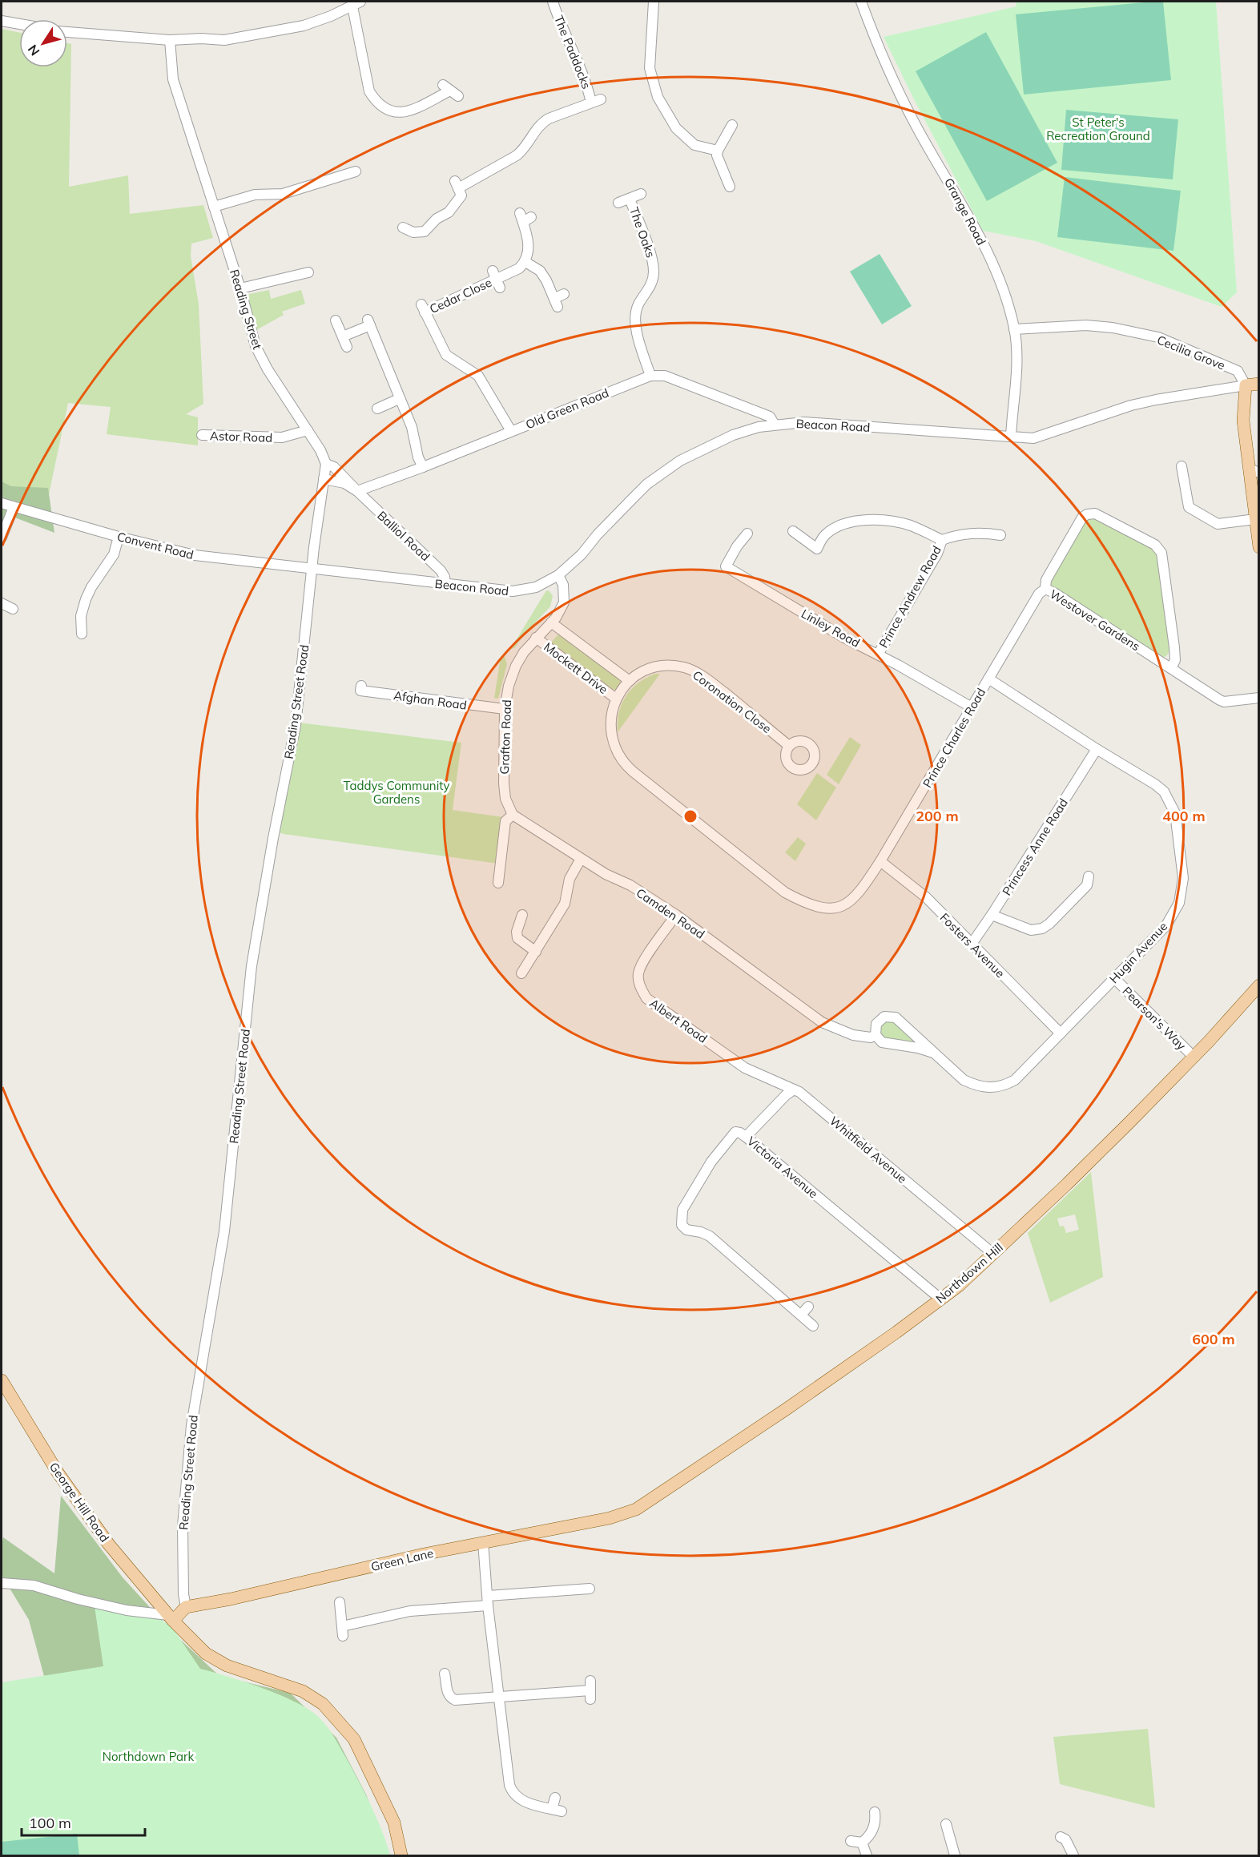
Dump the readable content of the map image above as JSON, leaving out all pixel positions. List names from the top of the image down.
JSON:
{
  "streets": {
    "main road": [
      "Beacon Road",
      "Northdown Hill",
      "George Hill Road",
      "Green Lane"
    ],
    "street": [
      "The Paddocks",
      "Grange Road",
      "The Oaks",
      "Cedar Close",
      "Reading Street",
      "Cecilia Grove",
      "Old Green Road",
      "Astor Road",
      "Balliol Road",
      "Convent Road",
      "Prince Andrew Road",
      "Westover Gardens",
      "Linley Road",
      "Mockett Drive",
      "Afghan Road",
      "Reading Street Road",
      "Coronation Close",
      "Grafton Road",
      "Prince Charles Road",
      "Princess Anne Road",
      "Camden Road",
      "Fosters Avenue",
      "Hugin Avenue",
      "Pearson's Way",
      "Albert Road",
      "Whitfield Avenue",
      "Victoria Avenue"
    ]
  },
  "crossings": [
    ["Grange Road", "Cecilia Grove"],
    ["Grange Road", "Beacon Road"],
    ["The Oaks", "Old Green Road"],
    ["Cedar Close", "Old Green Road"],
    ["Reading Street", "Astor Road"],
    ["Reading Street", "Balliol Road"],
    ["Cecilia Grove", "Beacon Road"],
    ["Old Green Road", "Balliol Road"],
    ["Beacon Road", "Balliol Road"],
    ["Beacon Road", "Convent Road"],
    ["Beacon Road", "Reading Street Road"],
    ["Beacon Road", "Grafton Road"],
    ["Convent Road", "Reading Street Road"],
    ["Prince Andrew Road", "Linley Road"],
    ["Westover Gardens", "Prince Charles Road"],
    ["Linley Road", "Prince Charles Road"],
    ["Mockett Drive", "Coronation Close"],
    ["Mockett Drive", "Grafton Road"],
    ["Mockett Drive", "Prince Charles Road"],
    ["Afghan Road", "Grafton Road"],
    ["Reading Street Road", "Green Lane"],
    ["Coronation Close", "Prince Charles Road"],
    ["Grafton Road", "Camden Road"],
    ["Prince Charles Road", "Fosters Avenue"],
    ["Prince Charles Road", "Hugin Avenue"],
    ["Princess Anne Road", "Fosters Avenue"],
    ["Princess Anne Road", "Hugin Avenue"],
    ["Camden Road", "Hugin Avenue"],
    ["Camden Road", "Albert Road"],
    ["Fosters Avenue", "Hugin Avenue"],
    ["Hugin Avenue", "Pearson's Way"],
    ["Pearson's Way", "Northdown Hill"],
    ["Albert Road", "Whitfield Avenue"],
    ["Whitfield Avenue", "Northdown Hill"],
    ["Victoria Avenue", "Northdown Hill"],
    ["Northdown Hill", "Green Lane"]
  ],
  "parks": ["St Peter's Recreation Ground", "Taddys Community Gardens", "Northdown Park"],
  "scale_bar": "100 m",
  "north": "bottom left",
  "rings": ["200 m", "400 m", "600 m"]
}
